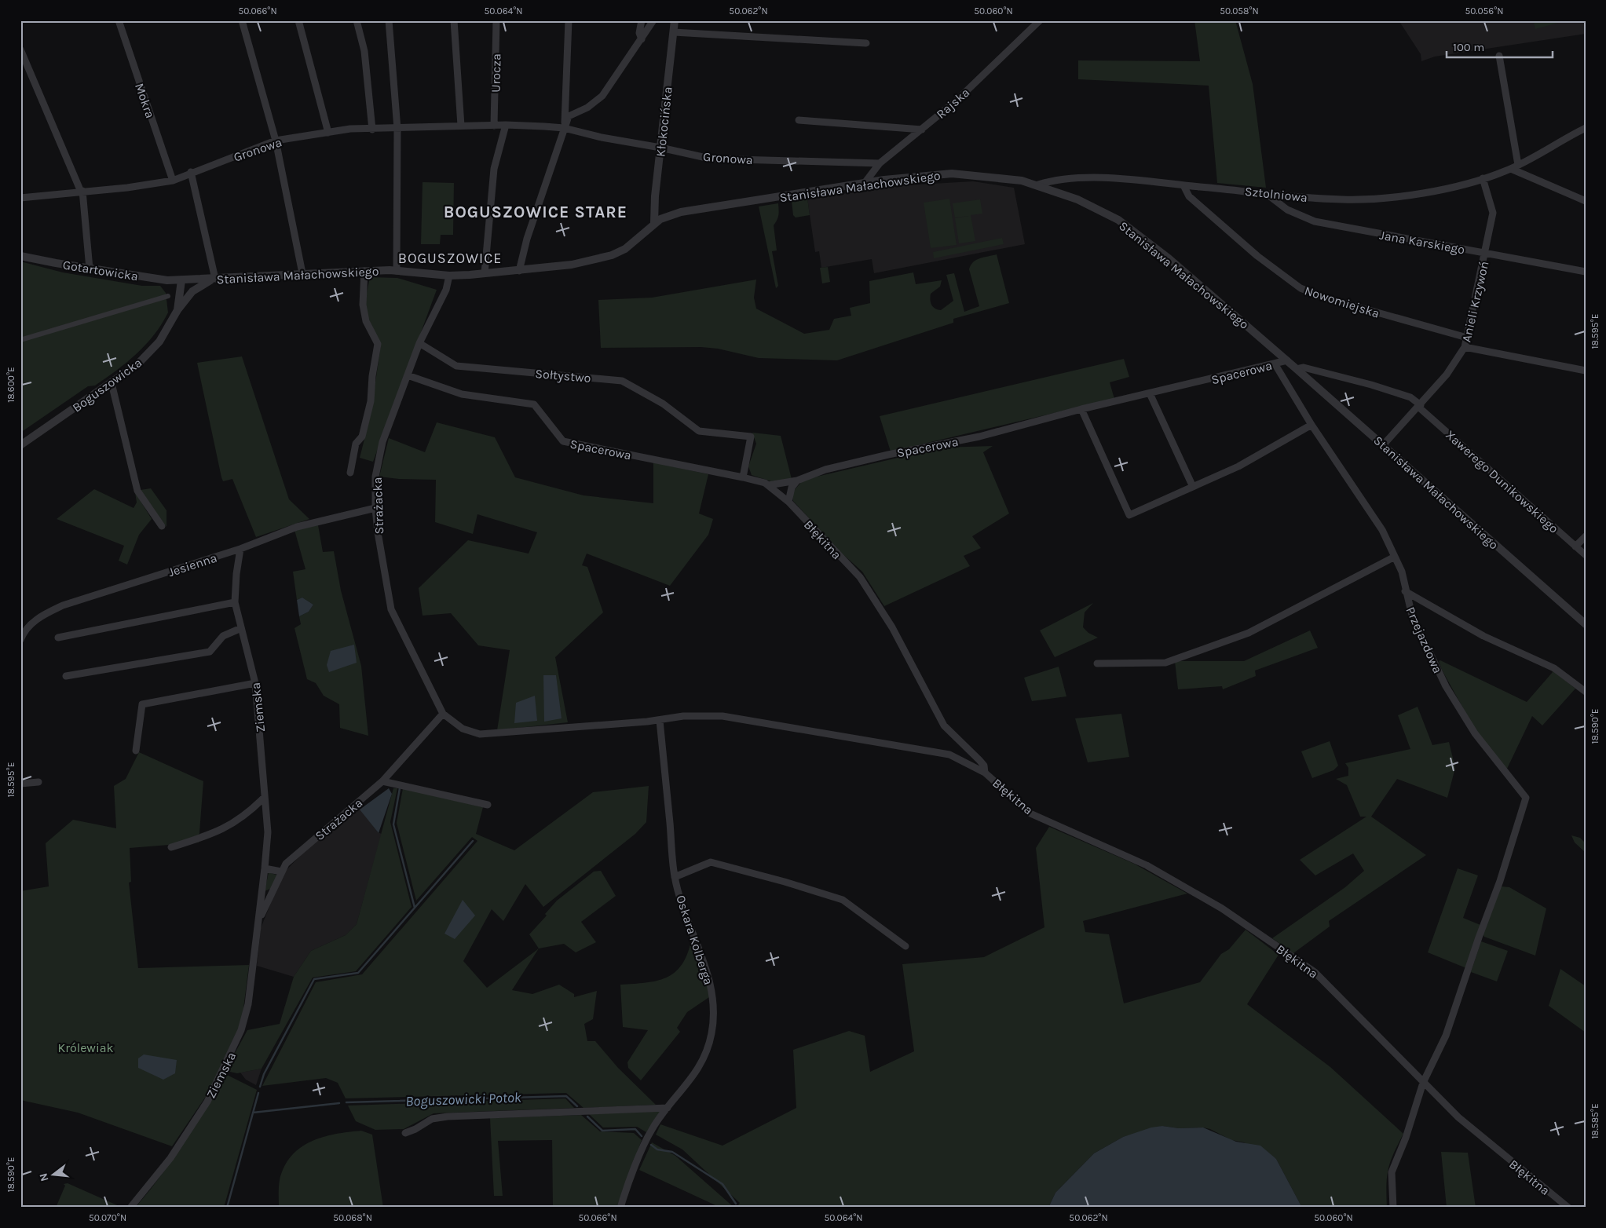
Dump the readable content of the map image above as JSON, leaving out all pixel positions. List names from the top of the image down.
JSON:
{
  "streets": {
    "street": [
      "Urocza",
      "Mokra",
      "Rajska",
      "Kłokocińska",
      "Gronowa",
      "Stanisława Małachowskiego",
      "Sztolniowa",
      "Jana Karskiego",
      "Gotartowicka",
      "Nowomiejska",
      "Anieli Krzywoń",
      "Spacerowa",
      "Sołtystwo",
      "Boguszowicka",
      "Xawerego Dunikowskiego",
      "Strażacka",
      "Błękitna",
      "Jesienna",
      "Przejazdowa",
      "Ziemska",
      "Oskara Kolberga"
    ]
  },
  "crossings": [
    ["Urocza", "Gronowa"],
    ["Mokra", "Gronowa"],
    ["Rajska", "Gronowa"],
    ["Rajska", "Stanisława Małachowskiego"],
    ["Kłokocińska", "Gronowa"],
    ["Kłokocińska", "Stanisława Małachowskiego"],
    ["Stanisława Małachowskiego", "Sztolniowa"],
    ["Stanisława Małachowskiego", "Gotartowicka"],
    ["Stanisława Małachowskiego", "Anieli Krzywoń"],
    ["Stanisława Małachowskiego", "Spacerowa"],
    ["Stanisława Małachowskiego", "Boguszowicka"],
    ["Stanisława Małachowskiego", "Xawerego Dunikowskiego"],
    ["Stanisława Małachowskiego", "Strażacka"],
    ["Sztolniowa", "Jana Karskiego"],
    ["Sztolniowa", "Nowomiejska"],
    ["Sztolniowa", "Anieli Krzywoń"],
    ["Jana Karskiego", "Anieli Krzywoń"],
    ["Gotartowicka", "Boguszowicka"],
    ["Nowomiejska", "Anieli Krzywoń"],
    ["Anieli Krzywoń", "Xawerego Dunikowskiego"],
    ["Spacerowa", "Sołtystwo"],
    ["Spacerowa", "Strażacka"],
    ["Spacerowa", "Błękitna"],
    ["Sołtystwo", "Strażacka"],
    ["Strażacka", "Błękitna"],
    ["Strażacka", "Jesienna"],
    ["Strażacka", "Ziemska"],
    ["Strażacka", "Oskara Kolberga"],
    ["Błękitna", "Przejazdowa"],
    ["Błękitna", "Oskara Kolberga"],
    ["Jesienna", "Ziemska"]
  ],
  "districts": ["BOGUSZOWICE STARE", "BOGUSZOWICE"],
  "water": ["Boguszowicki Potok"],
  "parks": ["Królewiak"],
  "scale_bar": "100 m",
  "north": "left",
  "coordinates": [
    "50.066°N",
    "50.064°N",
    "50.062°N",
    "50.060°N",
    "50.058°N",
    "50.056°N",
    "18.595°E",
    "18.600°E",
    "18.590°E",
    "18.585°E",
    "50.070°N",
    "50.068°N"
  ]
}
